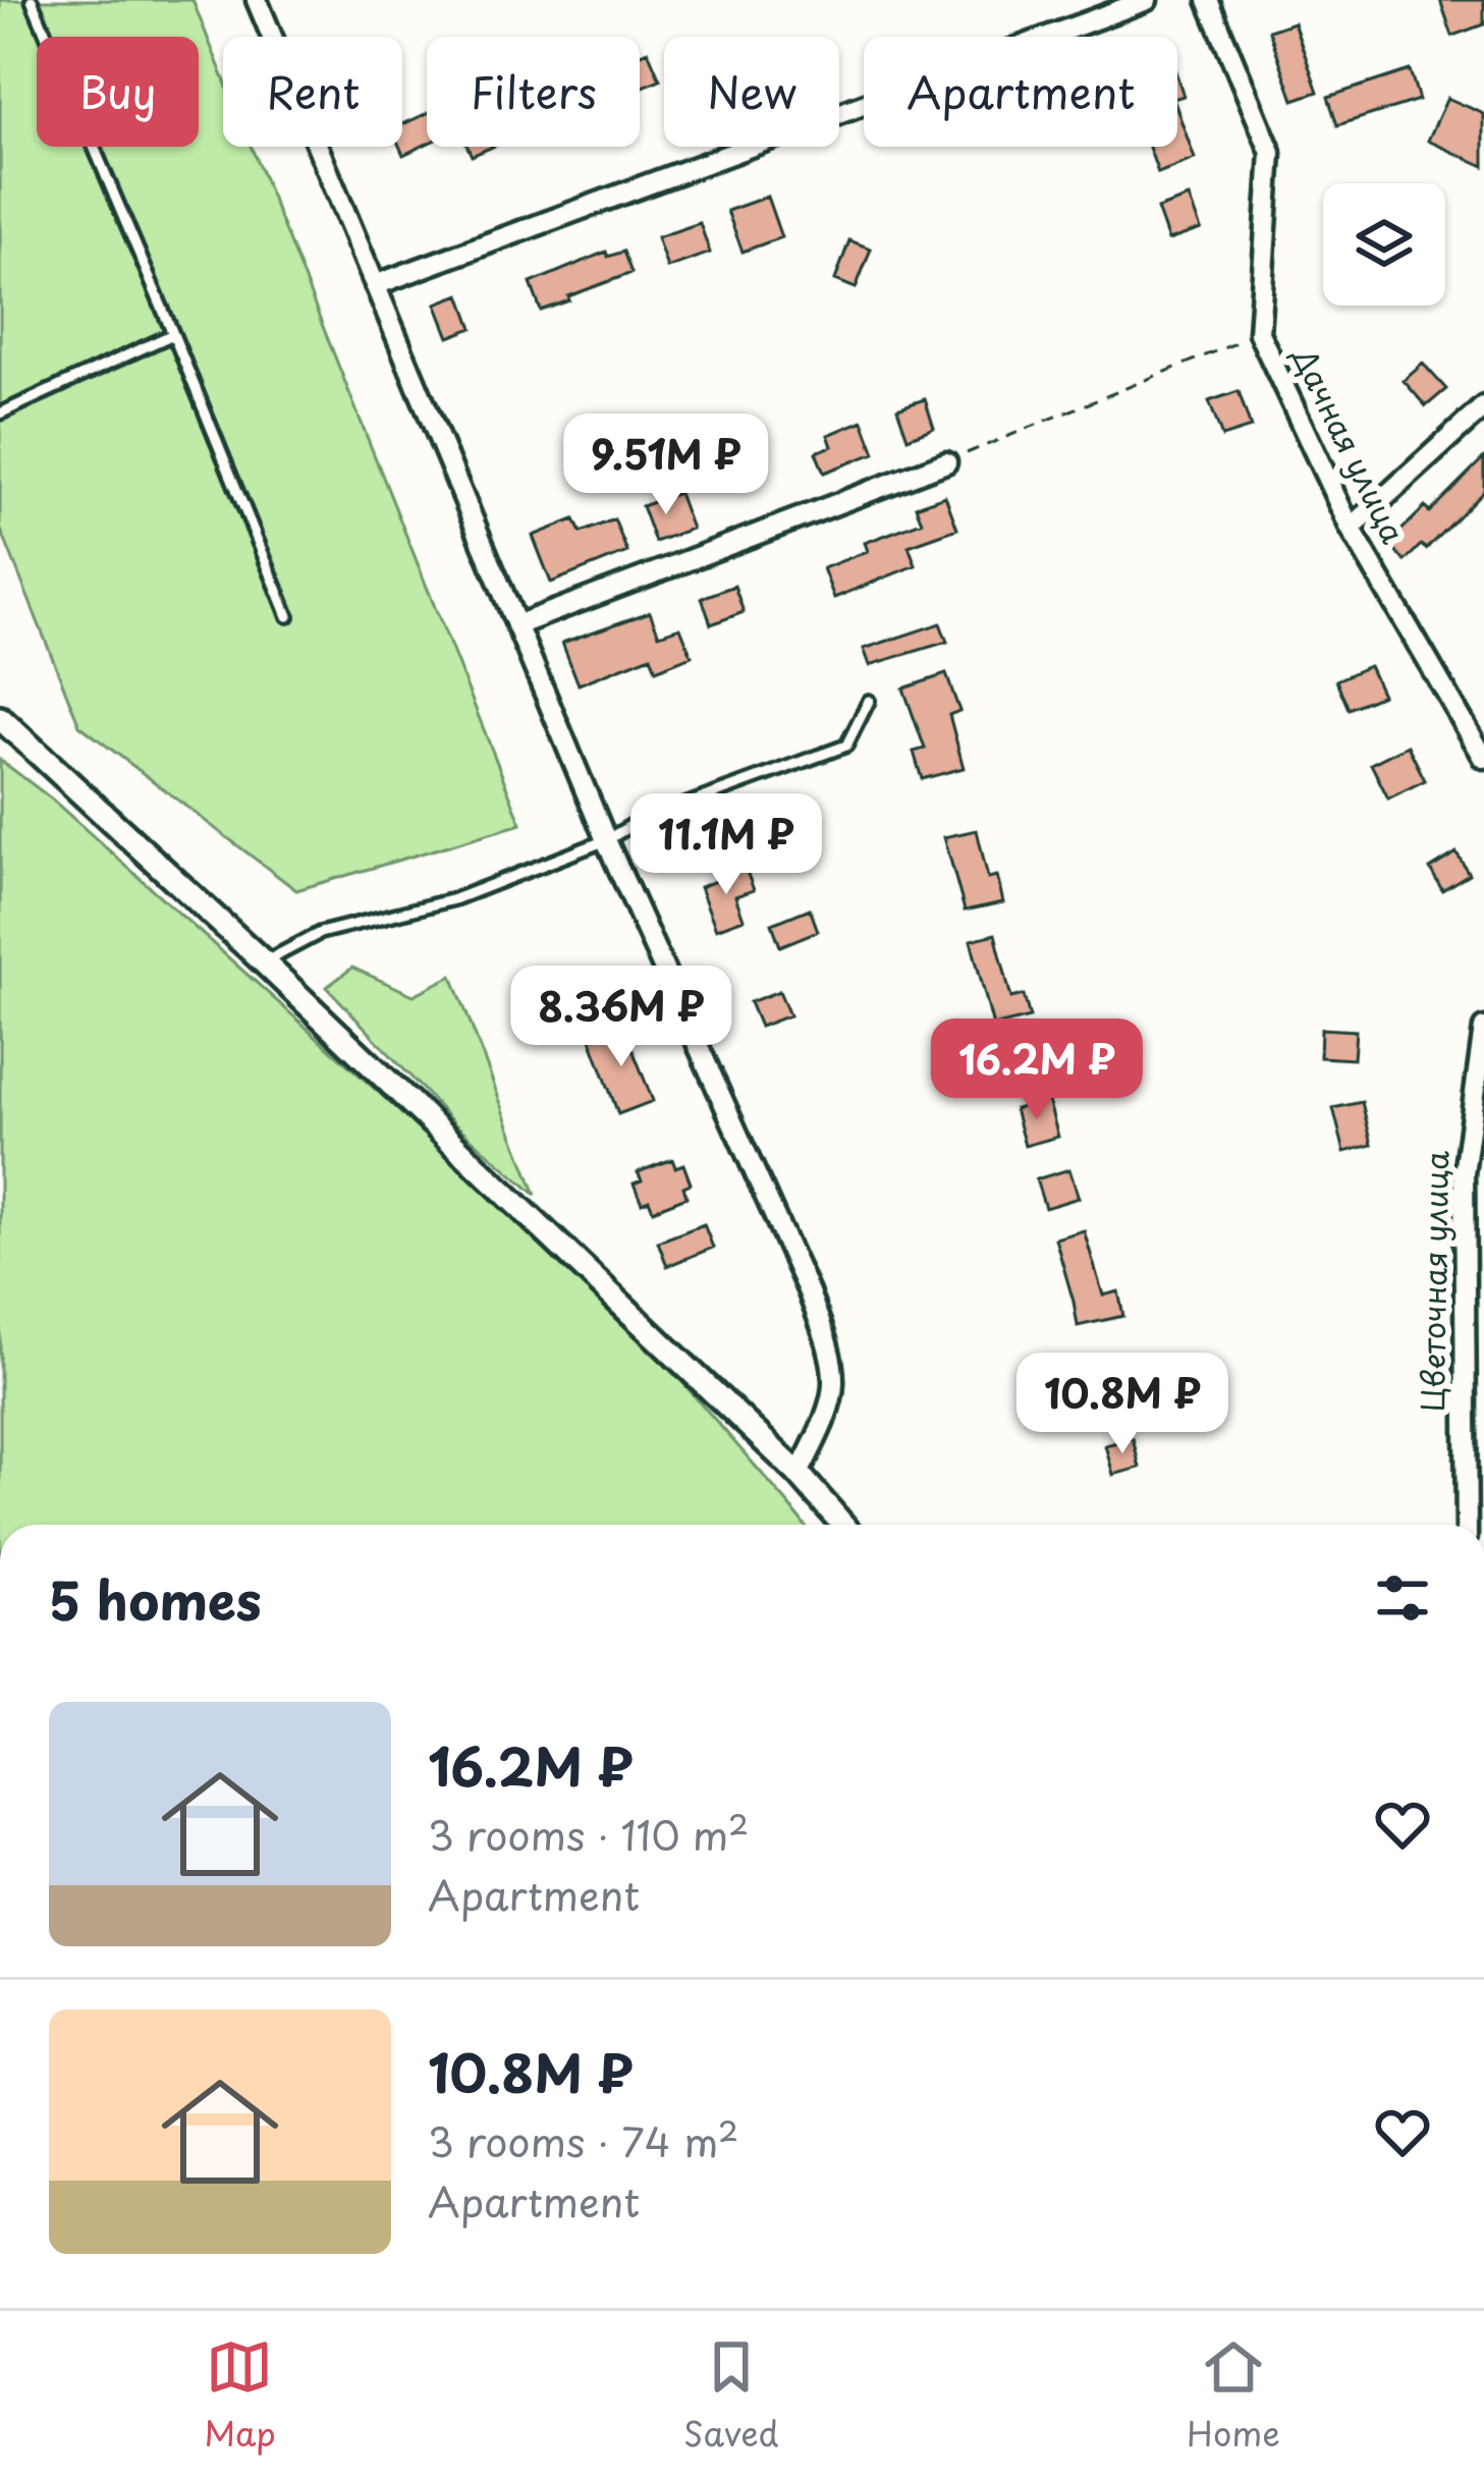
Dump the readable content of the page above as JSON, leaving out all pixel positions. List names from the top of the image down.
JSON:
{
  "streets": {
    "street": ["Дачная улица", "Цветочная улица"]
  },
  "page": {
    "chip": [
      "Buy",
      "Rent",
      "Filters",
      "New",
      "Apartment"
    ],
    "price": [
      "9.51M ₽",
      "11.1M ₽",
      "8.36M ₽",
      "16.2M ₽",
      "10.8M ₽"
    ],
    "heading": "5 homes",
    "list": [
      {
        "name": "16.2M ₽",
        "note": "3 rooms · 110 m² · Apartment"
      },
      {
        "name": "10.8M ₽",
        "note": "3 rooms · 74 m² · Apartment"
      }
    ],
    "tabs": ["Map", "Saved", "Home"]
  }
}
